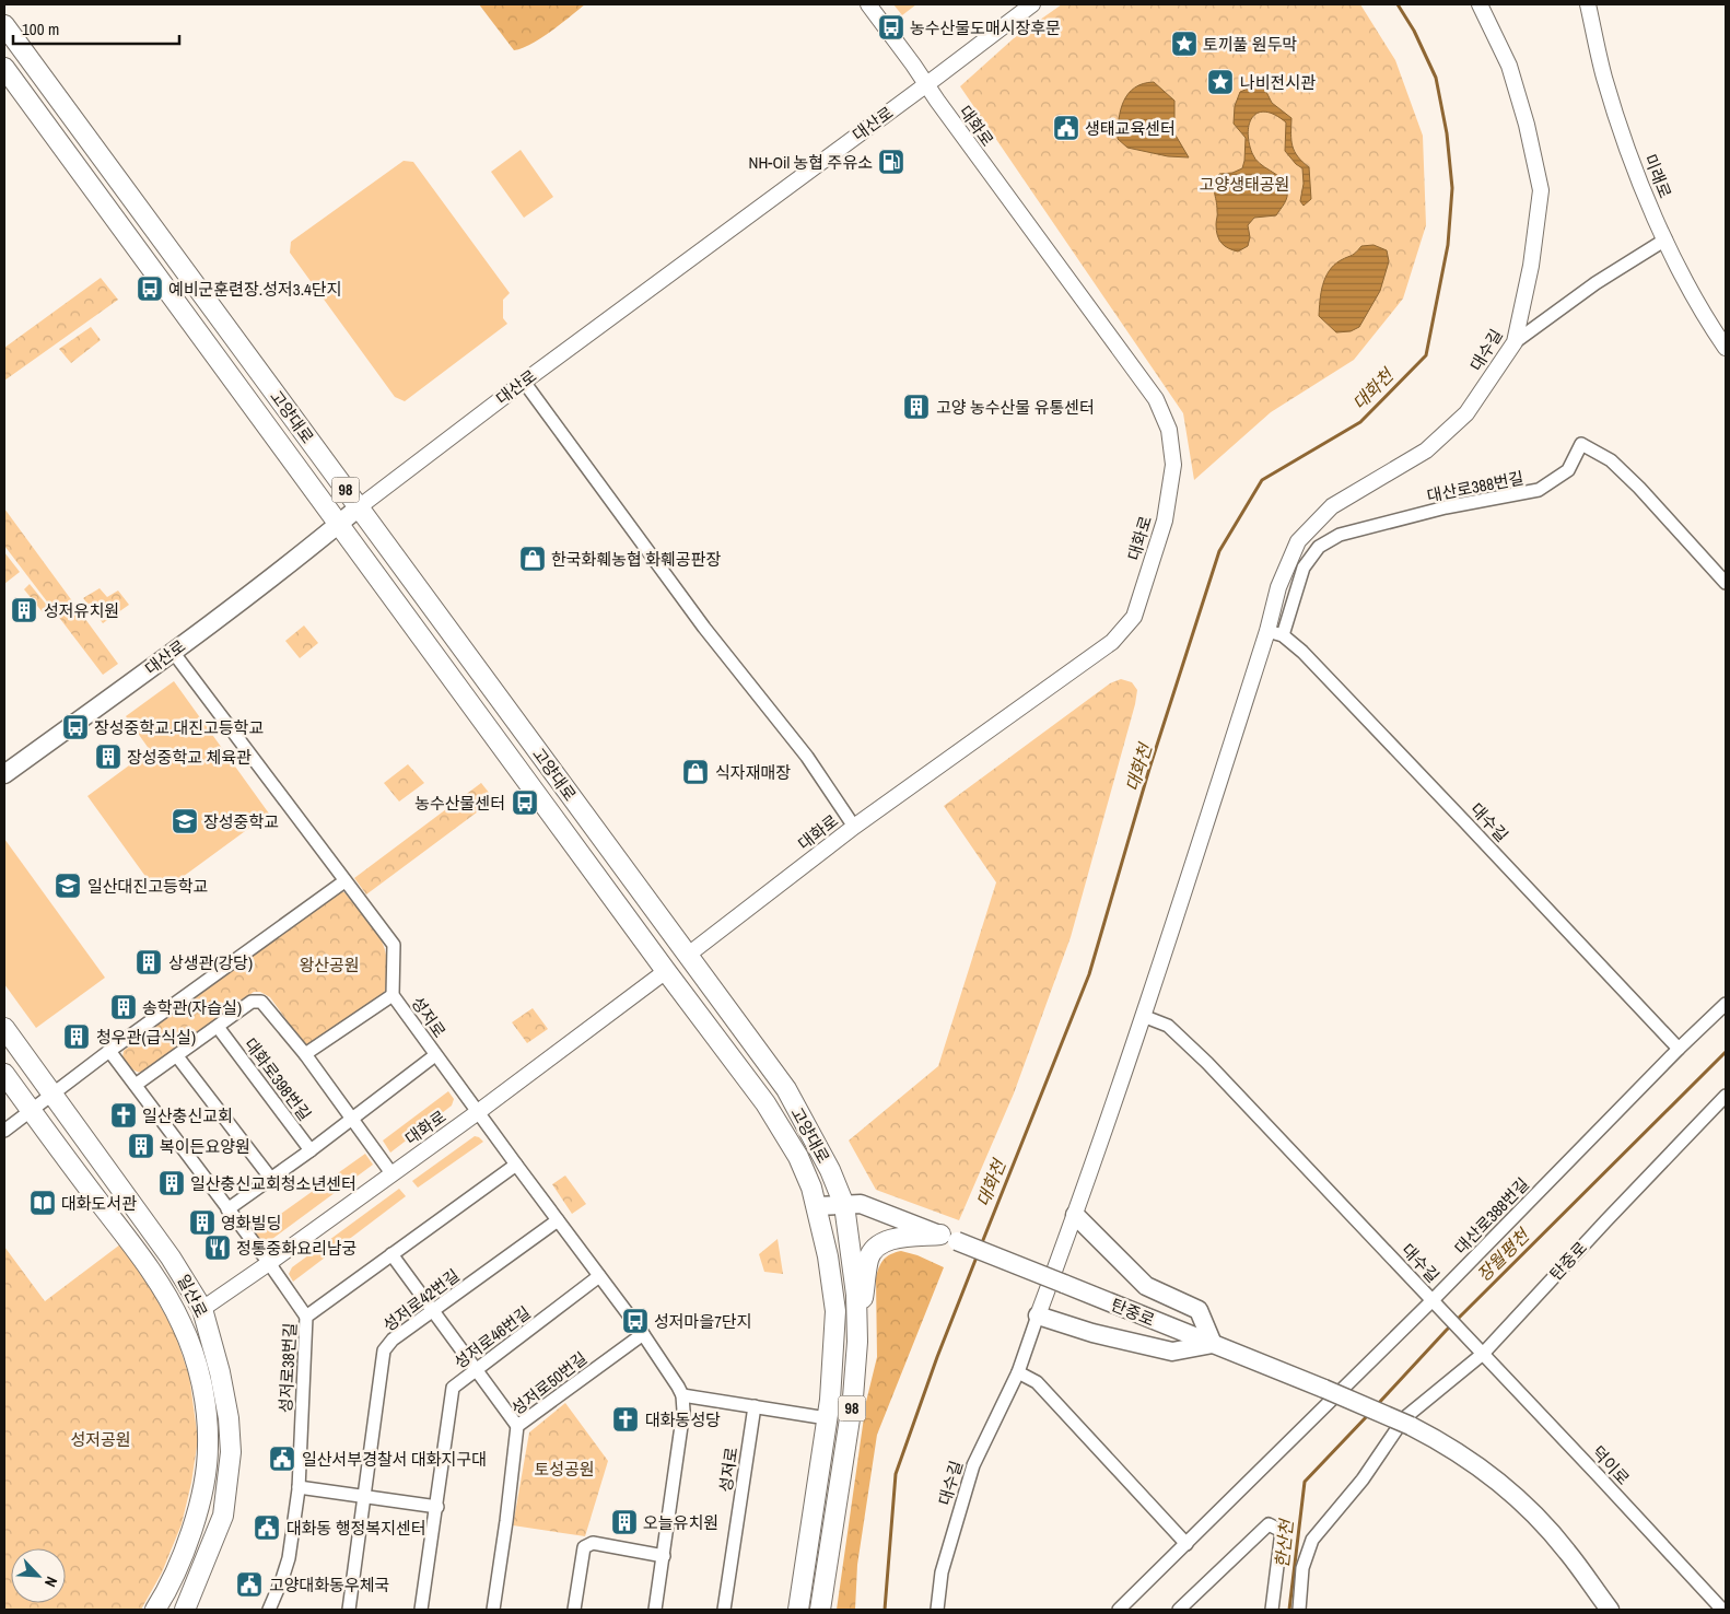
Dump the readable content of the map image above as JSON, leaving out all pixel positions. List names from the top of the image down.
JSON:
{
  "streets": {
    "main road": [
      "대산로",
      "고양대로",
      "98",
      "탄중로",
      "일산로"
    ],
    "street": [
      "대화로",
      "미래로",
      "대수길",
      "대산로388번길",
      "성저로",
      "대화로398번길",
      "성저로42번길",
      "성저로46번길",
      "성저로38번길",
      "성저로50번길",
      "덕이로"
    ]
  },
  "crossings": [
    ["대산로", "대화로"],
    ["대산로", "고양대로"],
    ["대산로", "성저로"],
    ["대화로", "고양대로"],
    ["대화로", "성저로"],
    ["대화로", "일산로"],
    ["대수길", "대산로388번길"],
    ["대수길", "탄중로"],
    ["대수길", "덕이로"],
    ["성저로", "성저로42번길"],
    ["성저로", "성저로46번길"],
    ["성저로", "성저로38번길"],
    ["성저로", "성저로50번길"],
    ["탄중로", "덕이로"]
  ],
  "water": ["대화천", "장월평천", "한산천"],
  "parks": [
    "고양생태공원",
    "왕산공원",
    "성저공원",
    "토성공원"
  ],
  "places": {
    "bus stop": [
      "농수산물도매시장후문",
      "예비군훈련장.성저3.4단지",
      "장성중학교.대진고등학교",
      "농수산물센터",
      "성저마을7단지"
    ],
    "place": ["토끼풀 원두막", "나비전시관"],
    "public building": [
      "생태교육센터",
      "일산서부경찰서 대화지구대",
      "대화동 행정복지센터",
      "고양대화동우체국"
    ],
    "fuel station": ["NH-Oil 농협 주유소"],
    "building": [
      "고양 농수산물 유통센터",
      "성저유치원",
      "장성중학교 체육관",
      "상생관(강당)",
      "송학관(자습실)",
      "청우관(급식실)",
      "복이든요양원",
      "일산충신교회청소년센터",
      "영화빌딩",
      "오늘유치원"
    ],
    "shop": ["한국화훼농협 화훼공판장", "식자재매장"],
    "school or university": ["장성중학교", "일산대진고등학교"],
    "church": ["일산충신교회", "대화동성당"],
    "library": ["대화도서관"],
    "restaurant": ["정통중화요리남궁"]
  },
  "scale_bar": "100 m",
  "north": "bottom right"
}
